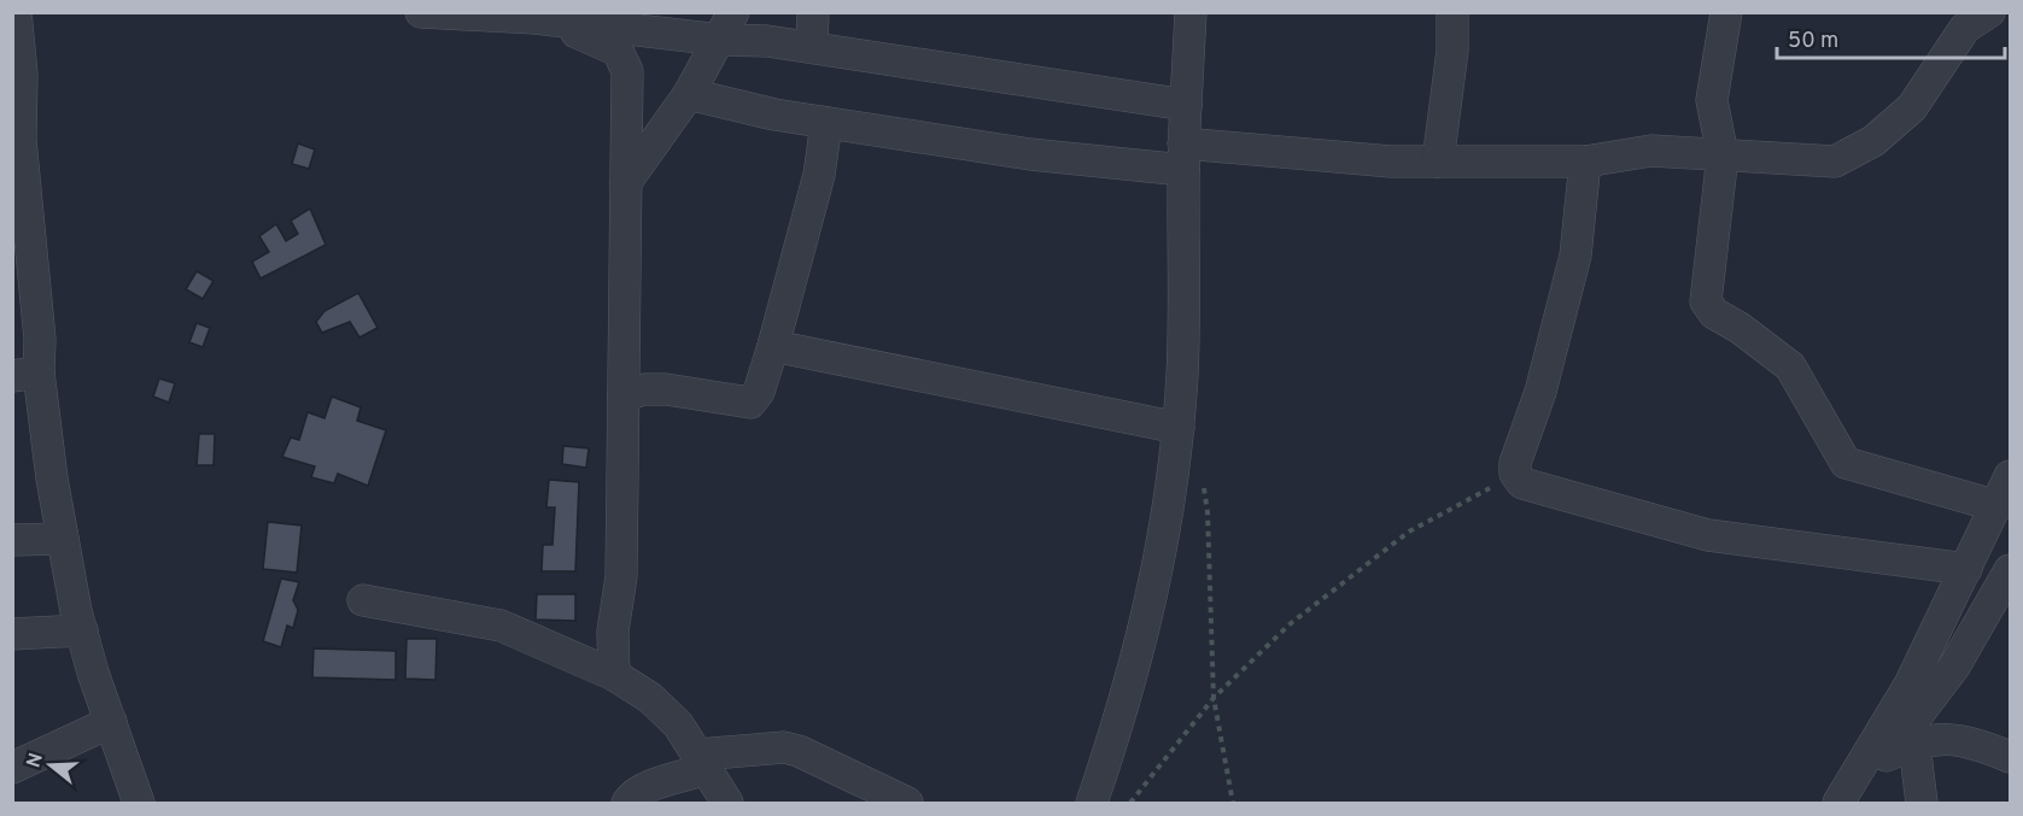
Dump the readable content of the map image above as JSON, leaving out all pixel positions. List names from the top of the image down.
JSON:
{
  "scale_bar": "50 m",
  "north": "left"
}
